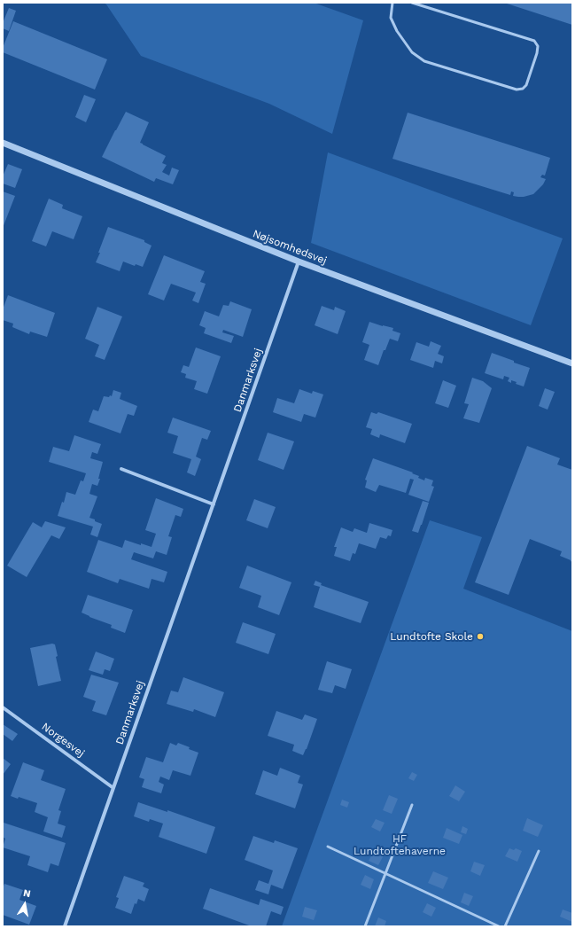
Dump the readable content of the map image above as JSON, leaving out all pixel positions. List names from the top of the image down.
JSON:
{
  "streets": {
    "street": ["Nøjsomhedsvej", "Danmarksvej", "Norgesvej"]
  },
  "crossings": [
    ["Nøjsomhedsvej", "Danmarksvej"],
    ["Danmarksvej", "Norgesvej"]
  ],
  "parks": ["HF Lundtoftehaverne"],
  "places": ["Lundtofte Skole"],
  "north": "top"
}
